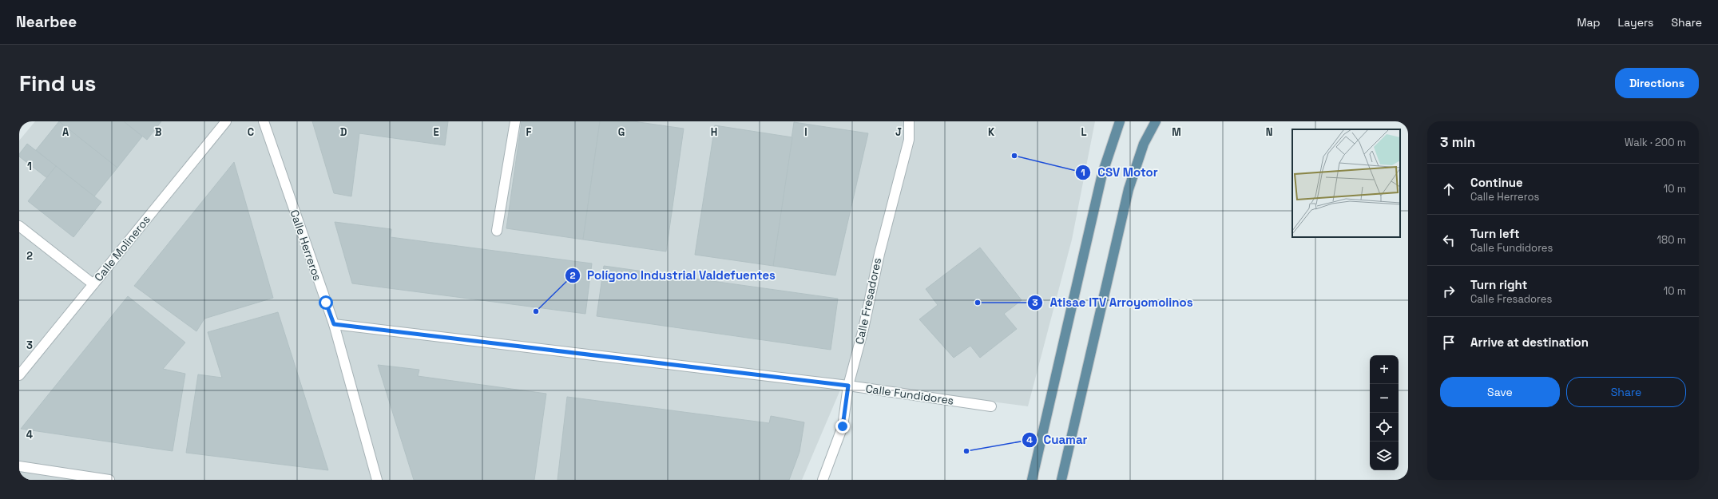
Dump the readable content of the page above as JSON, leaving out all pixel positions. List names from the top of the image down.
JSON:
{
  "streets": {
    "street": [
      "Calle Herreros",
      "Calle Molineros",
      "Calle Fresadores",
      "Calle Fundidores"
    ]
  },
  "crossings": [
    ["Calle Herreros", "Calle Fundidores"],
    ["Calle Fresadores", "Calle Fundidores"]
  ],
  "places": [
    "CSV Motor",
    "Atisae ITV Arroyomolinos",
    "Polígono Industrial Valdefuentes",
    "Cuamar"
  ],
  "page": {
    "header": "Nearbee",
    "nav": ["Map", "Layers", "Share"],
    "buttons": [
      "Directions",
      ["Save", "Share"]
    ],
    "title": "Find us",
    "heading": ["3 min", "Walk · 200 m"],
    "list": [
      ["Continue", "Calle Herreros", "10 m"],
      ["Turn left", "Calle Fundidores", "180 m"],
      ["Turn right", "Calle Fresadores", "10 m"],
      "Arrive at destination"
    ],
    "map_buttons": ["+", "−"]
  },
  "grid": {
    "columns": [
      "A",
      "B",
      "C",
      "D",
      "E",
      "F",
      "G",
      "H",
      "I",
      "J",
      "K",
      "L",
      "M",
      "N"
    ],
    "rows": [
      "1",
      "2",
      "3",
      "4"
    ]
  }
}
